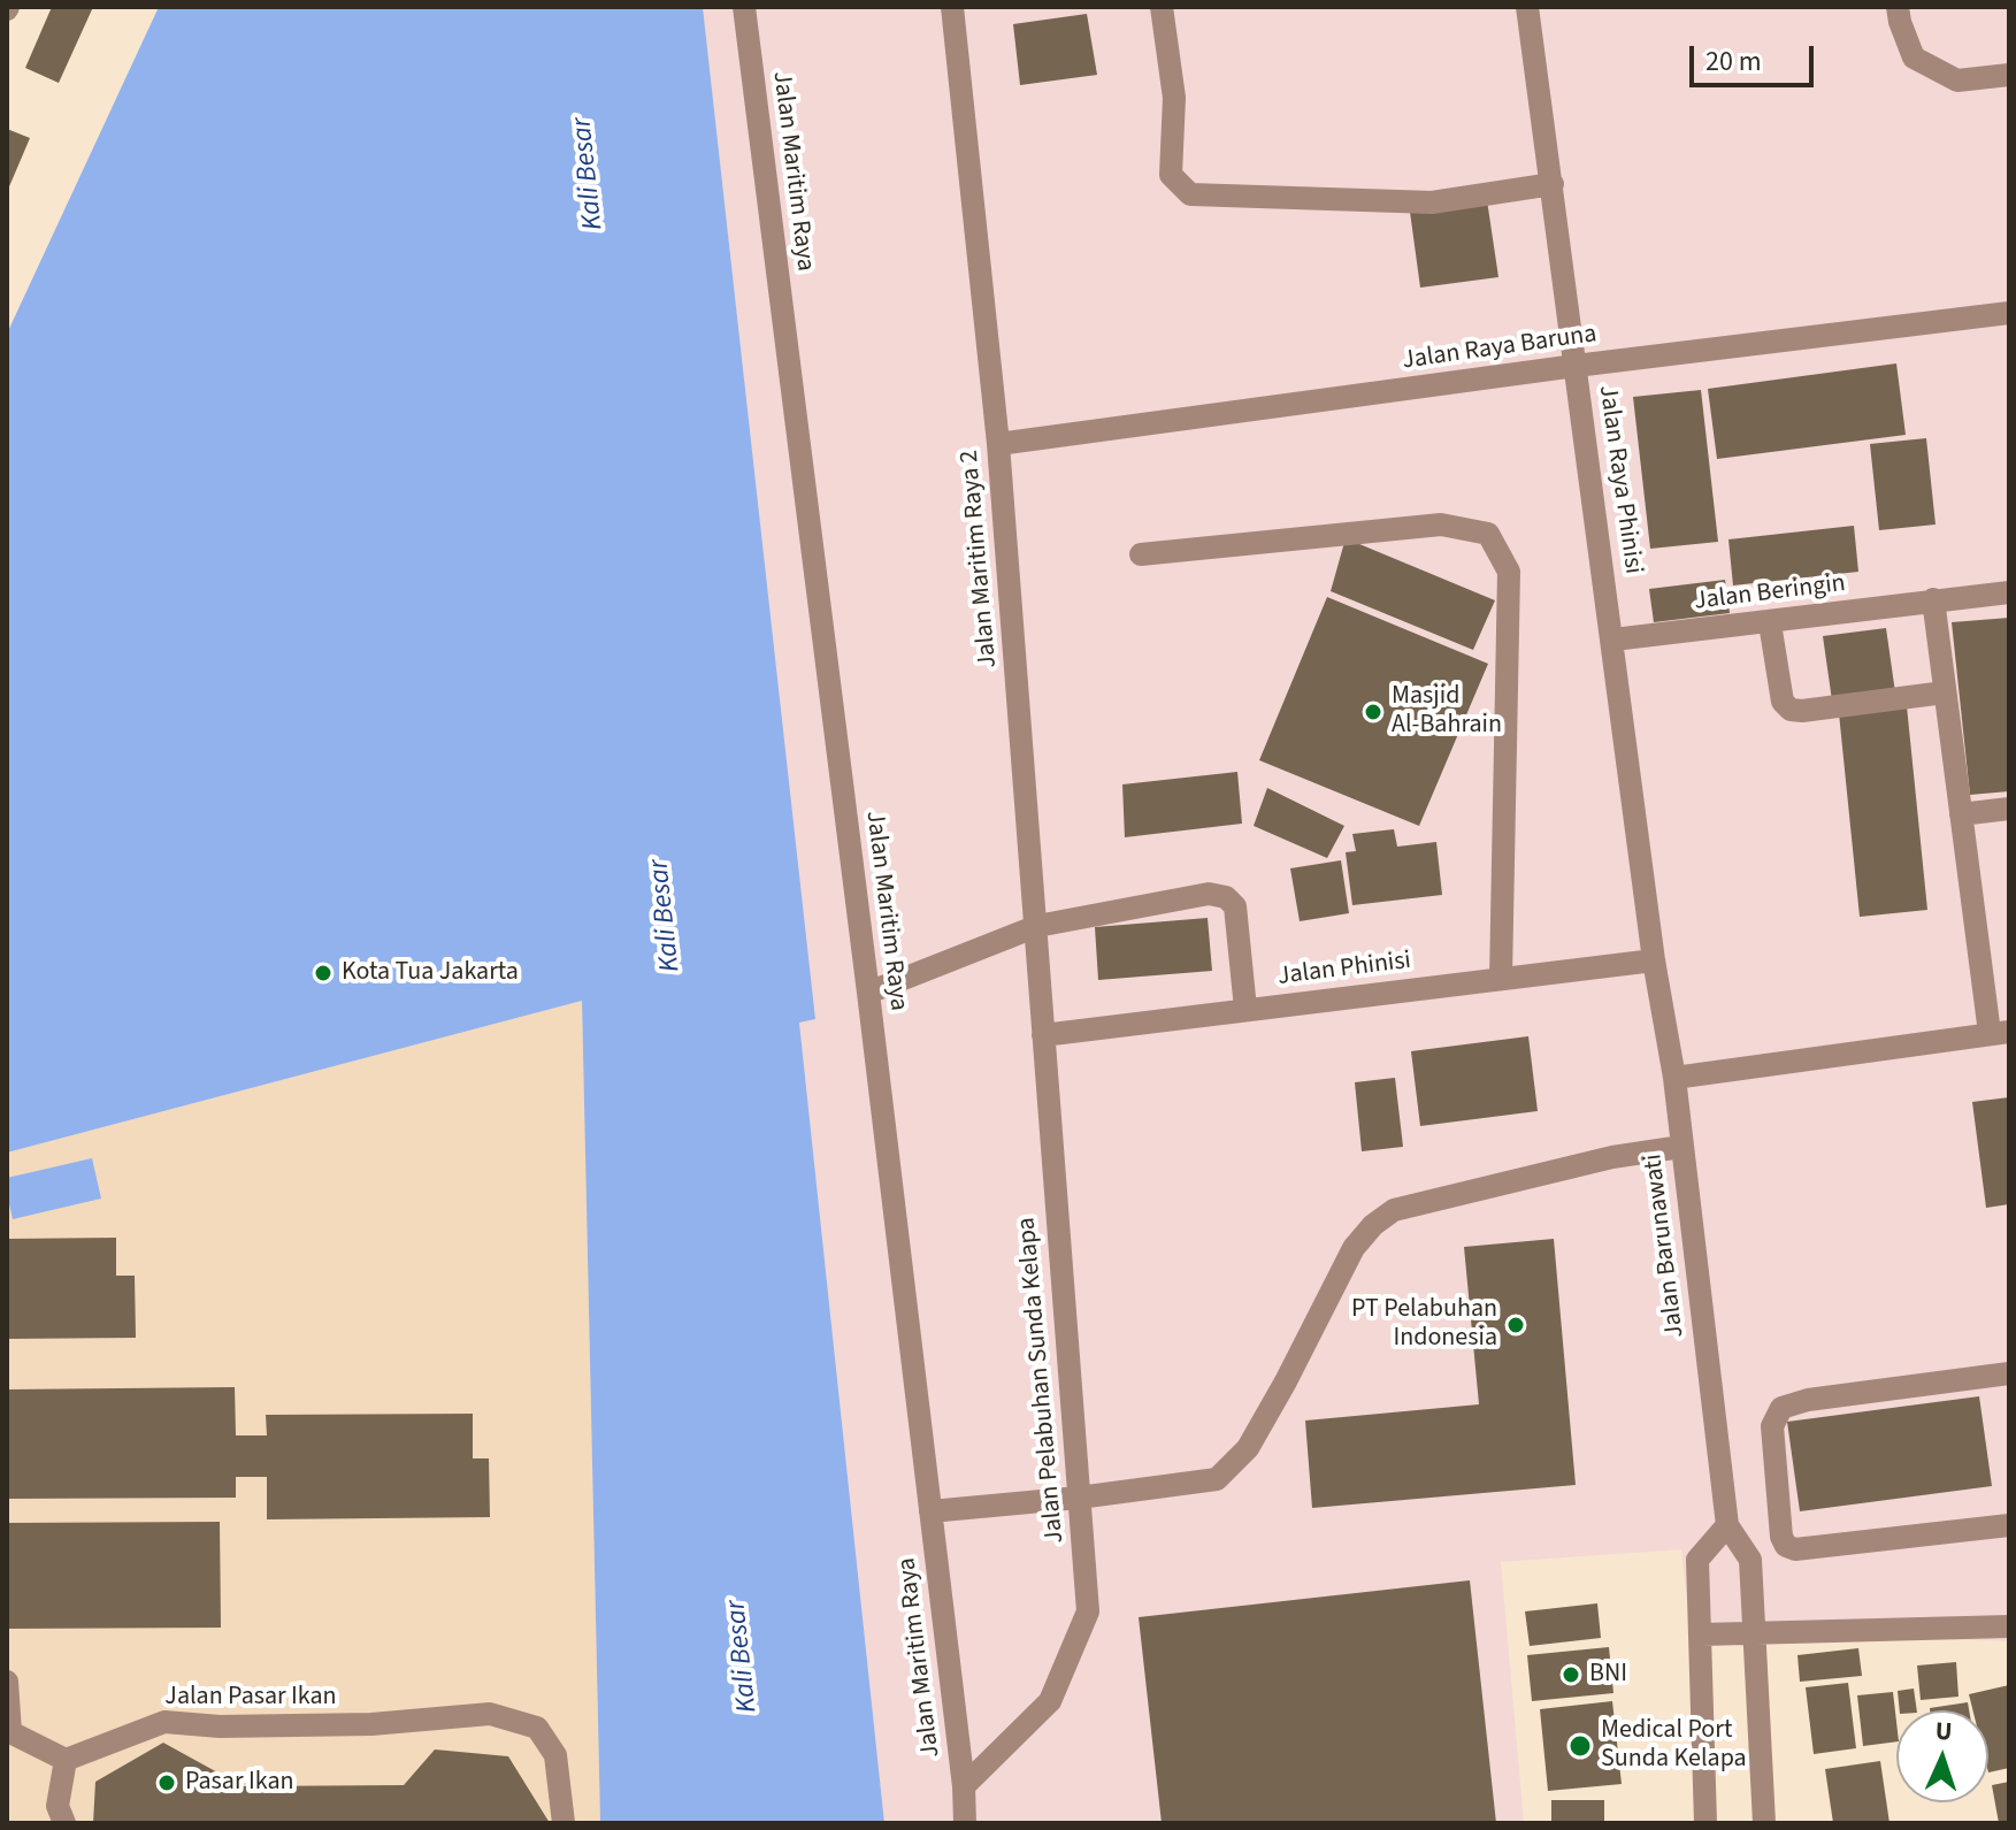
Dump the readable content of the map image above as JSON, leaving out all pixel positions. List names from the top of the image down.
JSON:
{
  "streets": {
    "street": [
      "Jalan Maritim Raya",
      "Jalan Raya Baruna",
      "Jalan Raya Phinisi",
      "Jalan Maritim Raya 2",
      "Jalan Beringin",
      "Jalan Phinisi",
      "Jalan Barunawati",
      "Jalan Pelabuhan Sunda Kelapa",
      "Jalan Pasar Ikan"
    ]
  },
  "crossings": [
    ["Jalan Maritim Raya", "Jalan Pelabuhan Sunda Kelapa"],
    ["Jalan Raya Baruna", "Jalan Raya Phinisi"],
    ["Jalan Raya Baruna", "Jalan Maritim Raya 2"],
    ["Jalan Raya Phinisi", "Jalan Beringin"],
    ["Jalan Raya Phinisi", "Jalan Phinisi"],
    ["Jalan Raya Phinisi", "Jalan Barunawati"],
    ["Jalan Maritim Raya 2", "Jalan Pelabuhan Sunda Kelapa"],
    ["Jalan Phinisi", "Jalan Barunawati"],
    ["Jalan Phinisi", "Jalan Pelabuhan Sunda Kelapa"]
  ],
  "water": ["Kali Besar"],
  "places": [
    "Masjid Al-Bahrain",
    "Kota Tua Jakarta",
    "PT Pelabuhan Indonesia",
    "BNI",
    "Medical Port Sunda Kelapa",
    "Pasar Ikan"
  ],
  "scale_bar": "20 m",
  "north": "top"
}
